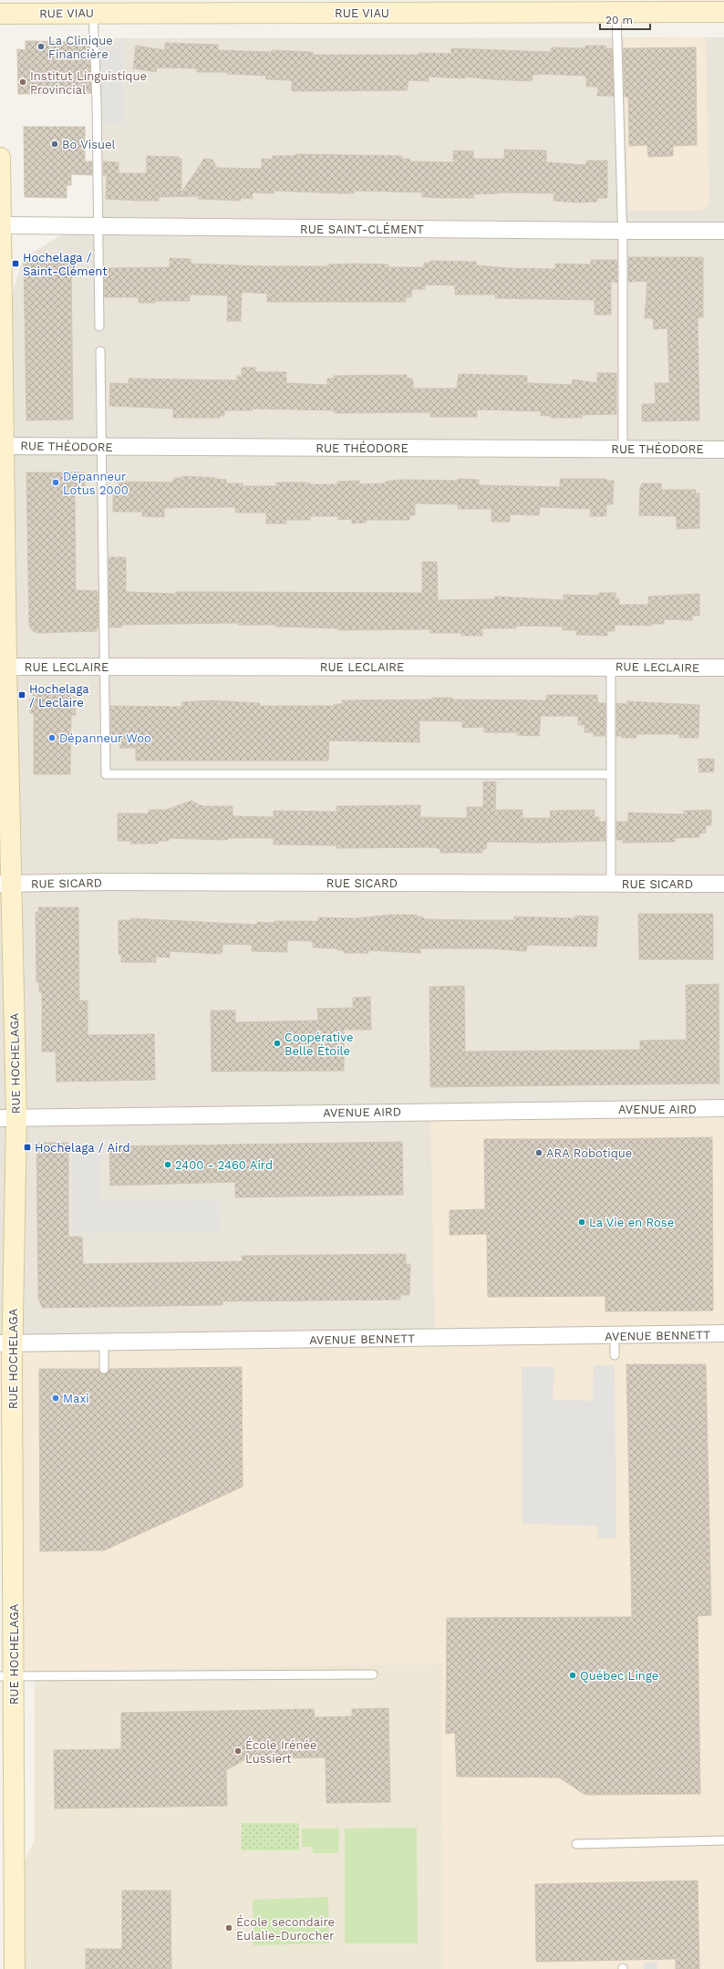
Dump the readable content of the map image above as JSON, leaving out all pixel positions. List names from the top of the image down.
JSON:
{
  "streets": {
    "main road": ["RUE VIAU", "RUE HOCHELAGA"],
    "street": [
      "RUE SAINT-CLÉMENT",
      "RUE THÉODORE",
      "RUE LECLAIRE",
      "RUE SICARD",
      "AVENUE AIRD",
      "AVENUE BENNETT"
    ]
  },
  "crossings": [
    ["RUE SAINT-CLÉMENT", "RUE HOCHELAGA"],
    ["RUE THÉODORE", "RUE HOCHELAGA"],
    ["RUE LECLAIRE", "RUE HOCHELAGA"],
    ["RUE SICARD", "RUE HOCHELAGA"],
    ["RUE HOCHELAGA", "AVENUE AIRD"],
    ["RUE HOCHELAGA", "AVENUE BENNETT"]
  ],
  "places": {
    "other": [
      "La Clinique Financière",
      "Institut Linguistique Provincial",
      "Bo Visuel",
      "Dépanneur Lotus 2000",
      "Dépanneur Woo",
      "Coopérative Belle Étoile",
      "ARA Robotique",
      "2400 - 2460 Aird",
      "La Vie en Rose",
      "Maxi",
      "Québec Linge",
      "École Irénée Lussiert",
      "École secondaire Eulalie-Durocher"
    ],
    "transit": ["Hochelaga / Saint-Clément", "Hochelaga / Leclaire", "Hochelaga / Aird"]
  },
  "scale_bar": "20 m"
}
